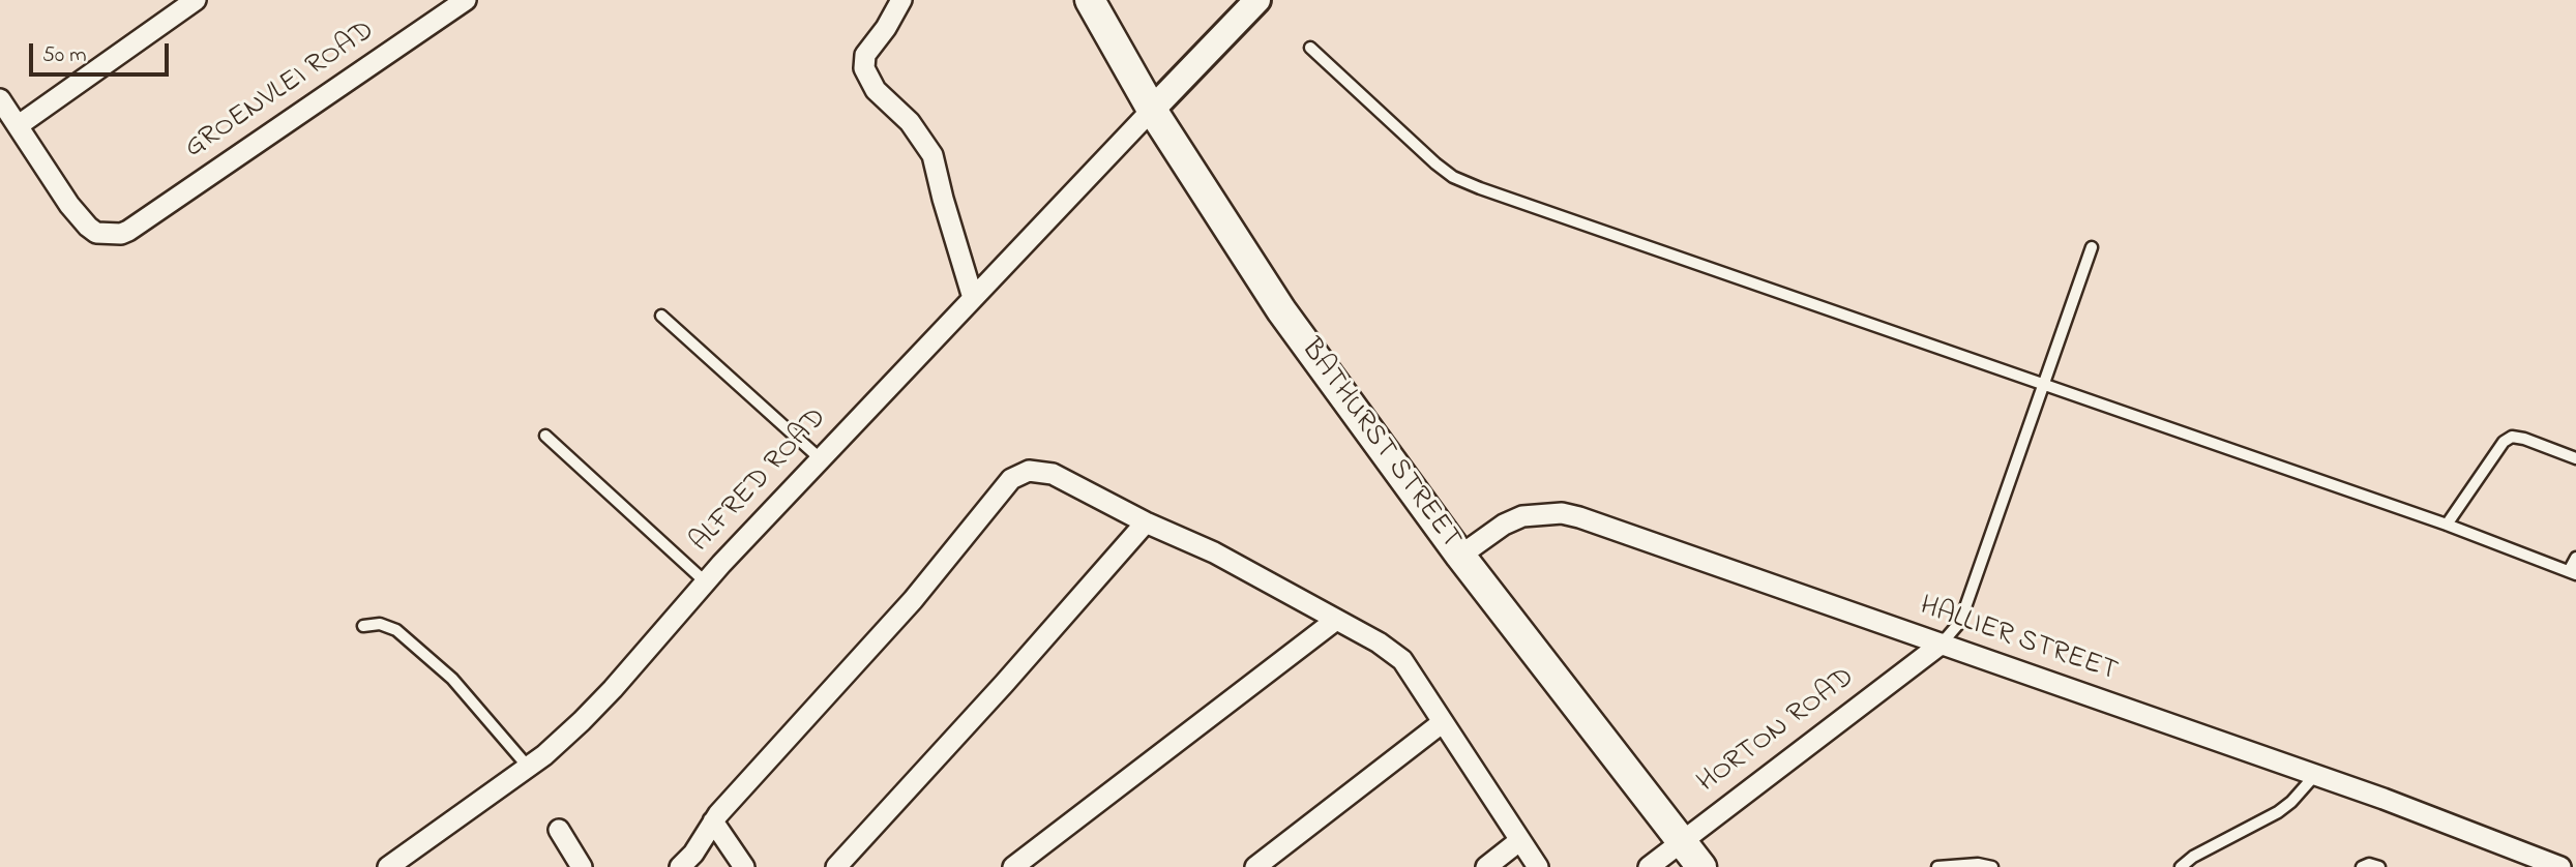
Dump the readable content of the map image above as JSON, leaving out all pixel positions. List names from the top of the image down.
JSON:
{
  "streets": {
    "main road": ["BATHURST STREET"],
    "street": [
      "GROENVLEI ROAD",
      "ALFRED ROAD",
      "HALLIER STREET",
      "HORTON ROAD"
    ]
  },
  "crossings": [
    ["BATHURST STREET", "ALFRED ROAD"],
    ["BATHURST STREET", "HALLIER STREET"],
    ["BATHURST STREET", "HORTON ROAD"],
    ["HALLIER STREET", "HORTON ROAD"]
  ],
  "scale_bar": "50 m"
}
